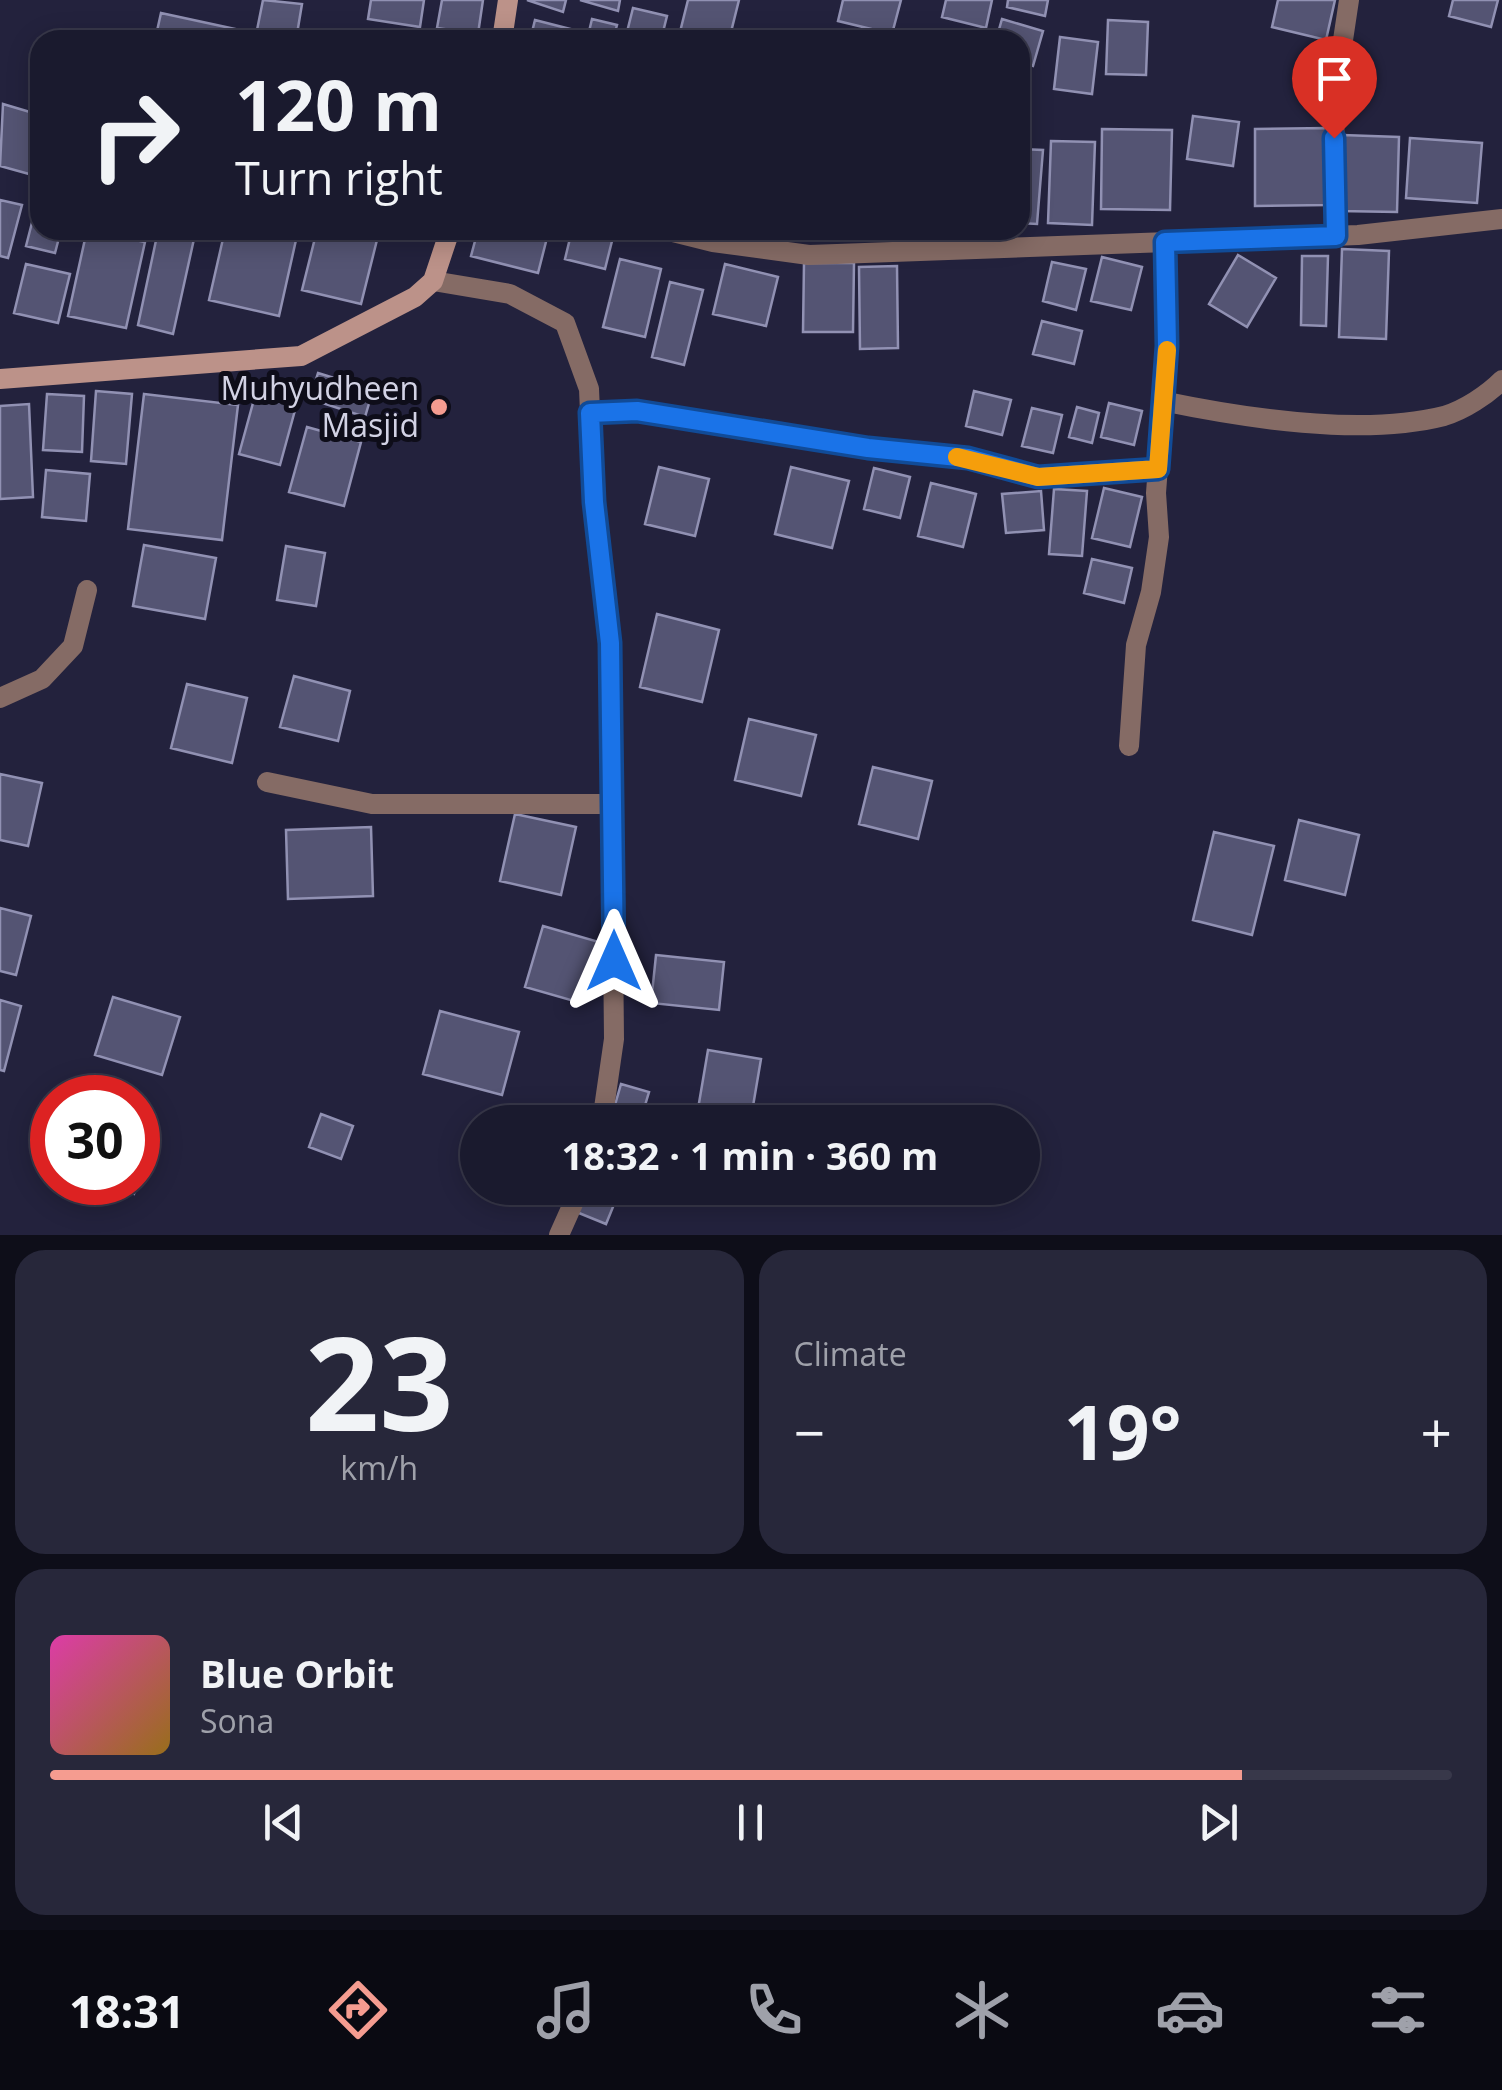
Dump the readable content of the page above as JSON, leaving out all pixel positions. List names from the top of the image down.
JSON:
{
  "places": ["Muhyudheen Masjid"],
  "page": {
    "turn": ["120 m", "Turn right"],
    "limit": "30",
    "trip": "18:32 · 1 min · 360 m",
    "tile": [
      ["23", "km/h"],
      "Climate"
    ],
    "heat": ["−", "19°", "+"],
    "song": ["Blue Orbit", "Sona"],
    "tabs": "18:31"
  }
}
